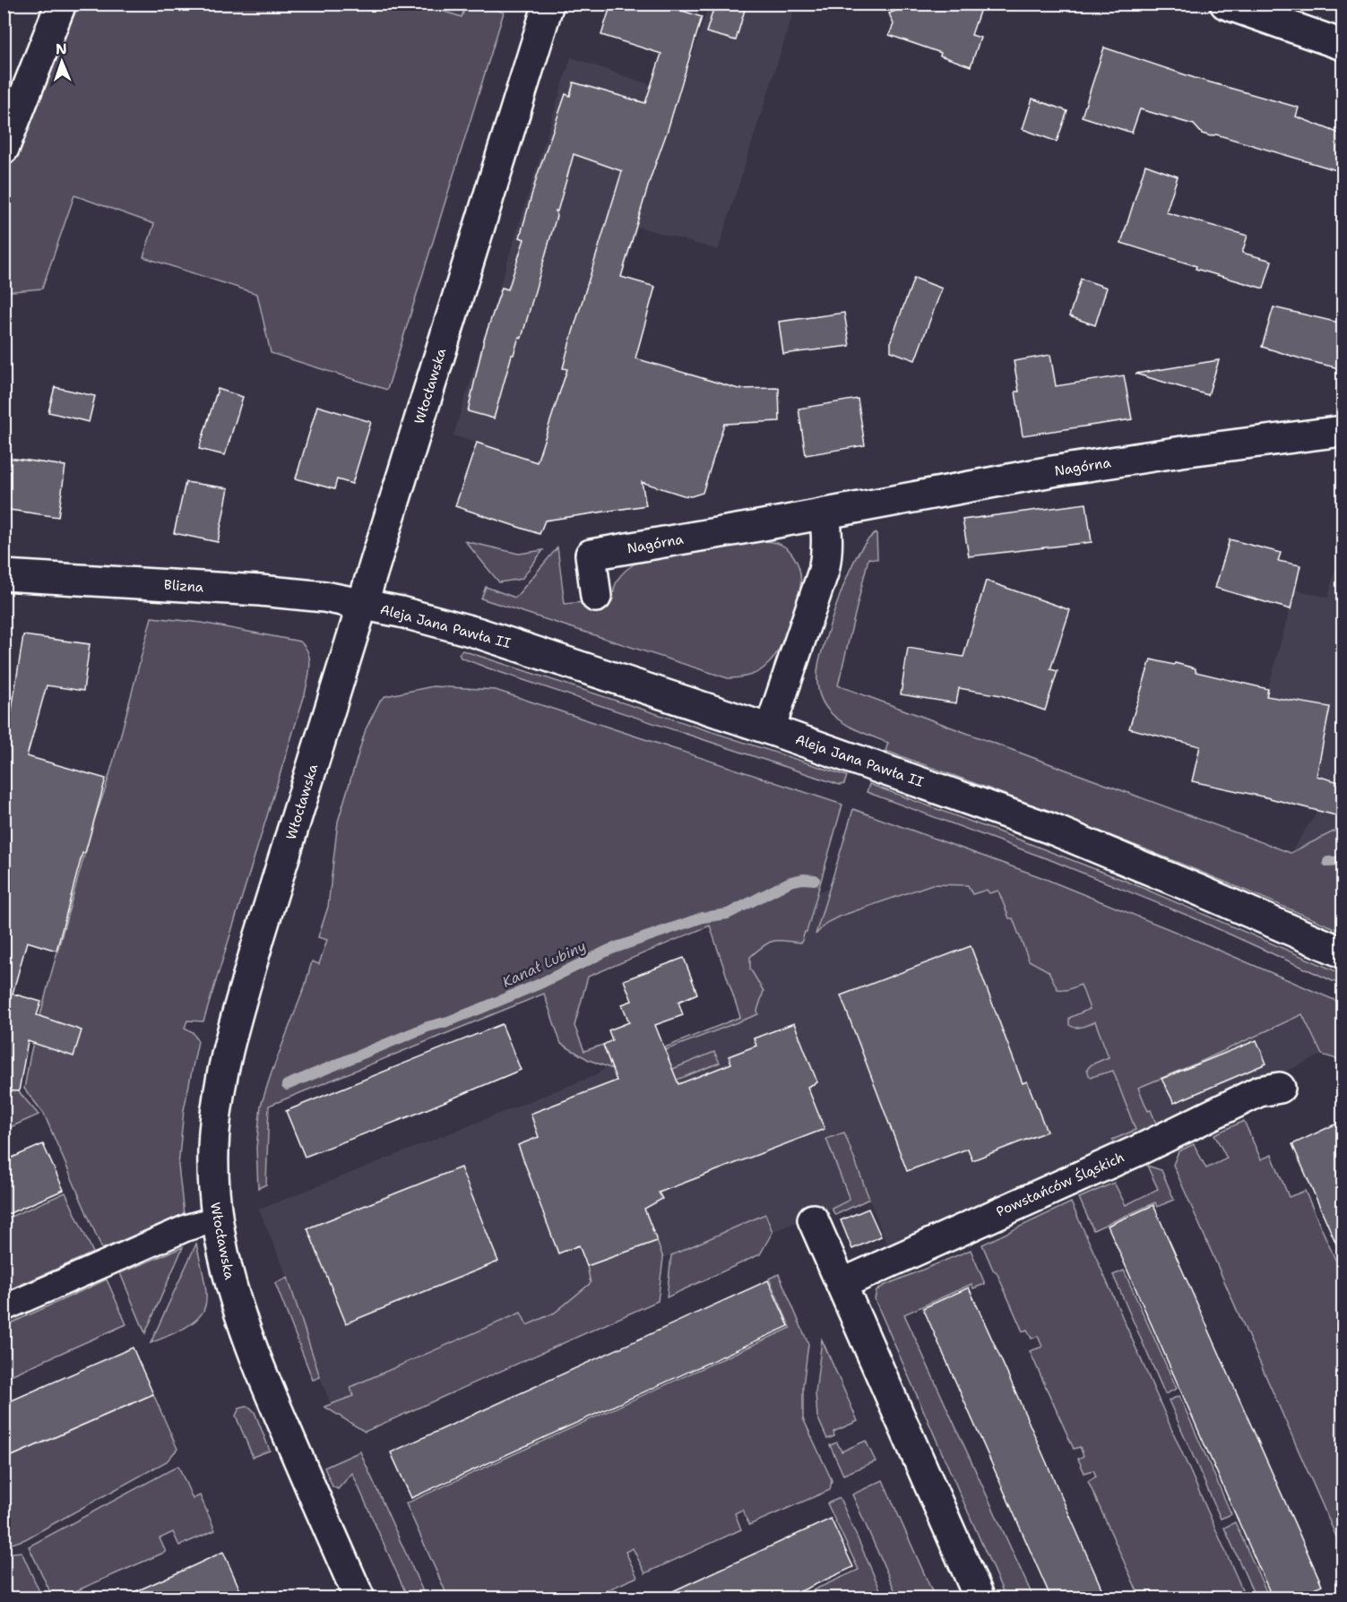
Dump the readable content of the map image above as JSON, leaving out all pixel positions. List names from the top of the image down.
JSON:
{
  "streets": {
    "street": [
      "Włocławska",
      "Nagórna",
      "Blizna",
      "Aleja Jana Pawła II",
      "Powstańców Śląskich"
    ]
  },
  "crossings": [
    ["Włocławska", "Blizna"],
    ["Włocławska", "Aleja Jana Pawła II"],
    ["Blizna", "Aleja Jana Pawła II"]
  ],
  "water": ["Kanał Lubiny"],
  "north": "top"
}
